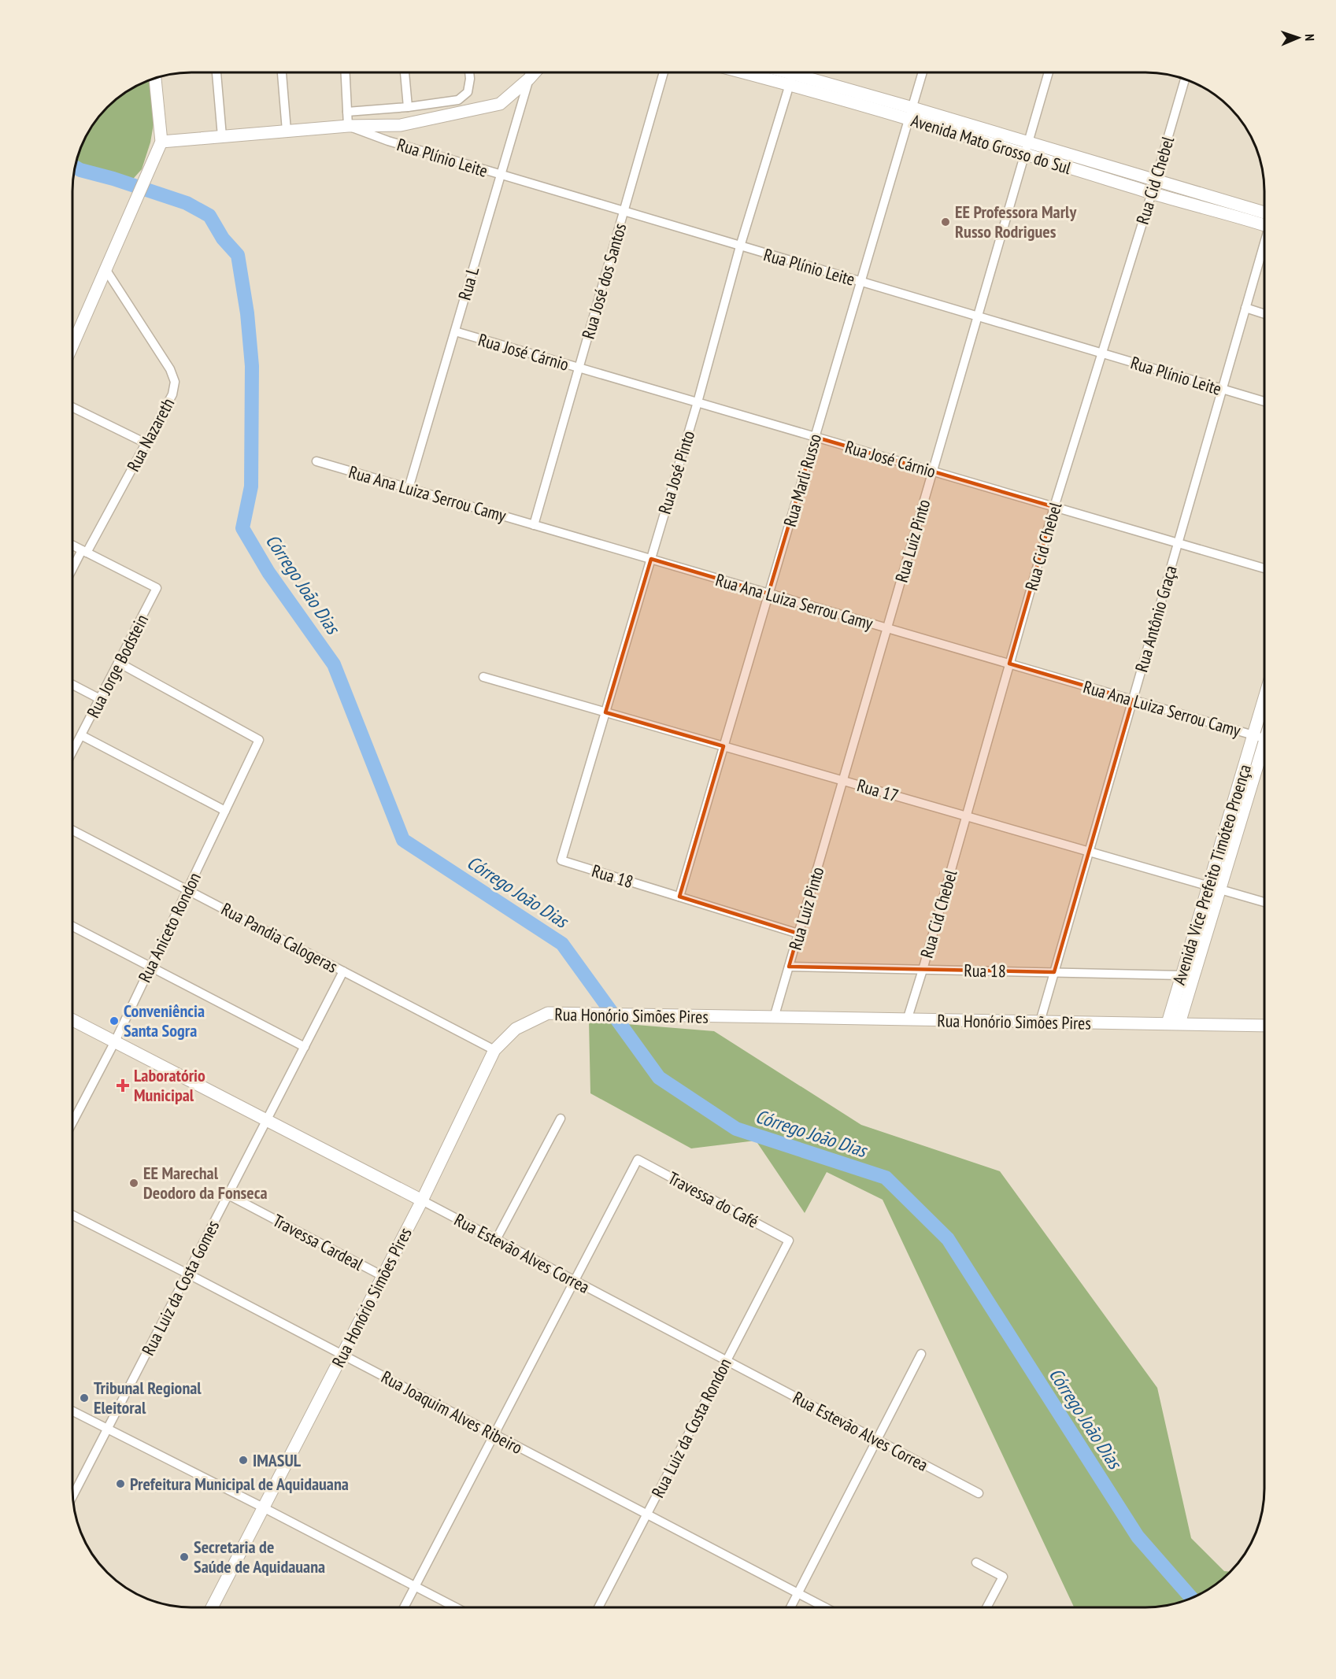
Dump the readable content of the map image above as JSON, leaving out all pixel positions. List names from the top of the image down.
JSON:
{
  "streets": {
    "main road": [
      "Avenida Mato Grosso do Sul",
      "Avenida Vice Prefeito Timóteo Proença",
      "Rua Honório Simões Pires",
      "Rua Estevão Alves Correa"
    ],
    "street": [
      "Rua Plínio Leite",
      "Rua Cid Chebel",
      "Rua José dos Santos",
      "Rua L",
      "Rua José Cárnio",
      "Rua Nazareth",
      "Rua José Pinto",
      "Rua Marli Russo",
      "Rua Ana Luiza Serrou Camy",
      "Rua Luiz Pinto",
      "Rua Antônio Graça",
      "Rua Jorge Bodstein",
      "Rua 17",
      "Rua 18",
      "Rua Aniceto Rondon",
      "Rua Pandia Calogeras",
      "Travessa do Café",
      "Travessa Cardeal",
      "Rua Luiz da Costa Gomes",
      "Rua Joaquim Alves Ribeiro",
      "Rua Luiz da Costa Rondon"
    ]
  },
  "crossings": [
    ["Avenida Mato Grosso do Sul", "Rua Cid Chebel"],
    ["Avenida Mato Grosso do Sul", "Rua José Pinto"],
    ["Avenida Mato Grosso do Sul", "Rua Marli Russo"],
    ["Avenida Mato Grosso do Sul", "Rua Luiz Pinto"],
    ["Rua Plínio Leite", "Rua Cid Chebel"],
    ["Rua Plínio Leite", "Rua José dos Santos"],
    ["Rua Plínio Leite", "Rua L"],
    ["Rua Plínio Leite", "Rua José Pinto"],
    ["Rua Plínio Leite", "Rua Marli Russo"],
    ["Rua Plínio Leite", "Rua Luiz Pinto"],
    ["Rua Plínio Leite", "Rua Antônio Graça"],
    ["Rua Cid Chebel", "Rua José Cárnio"],
    ["Rua Cid Chebel", "Rua Ana Luiza Serrou Camy"],
    ["Rua Cid Chebel", "Rua 17"],
    ["Rua Cid Chebel", "Rua 18"],
    ["Rua Cid Chebel", "Rua Honório Simões Pires"],
    ["Rua José dos Santos", "Rua José Cárnio"],
    ["Rua José dos Santos", "Rua Ana Luiza Serrou Camy"],
    ["Rua L", "Rua José Cárnio"],
    ["Rua L", "Rua Ana Luiza Serrou Camy"],
    ["Rua José Cárnio", "Rua José Pinto"],
    ["Rua José Cárnio", "Rua Marli Russo"],
    ["Rua José Cárnio", "Rua Luiz Pinto"],
    ["Rua José Cárnio", "Rua Antônio Graça"],
    ["Rua Nazareth", "Rua Jorge Bodstein"],
    ["Rua José Pinto", "Rua Ana Luiza Serrou Camy"],
    ["Rua José Pinto", "Rua 17"],
    ["Rua José Pinto", "Rua 18"],
    ["Rua Marli Russo", "Rua Ana Luiza Serrou Camy"],
    ["Rua Marli Russo", "Rua 17"],
    ["Rua Marli Russo", "Rua 18"],
    ["Rua Ana Luiza Serrou Camy", "Rua Luiz Pinto"],
    ["Rua Ana Luiza Serrou Camy", "Rua Antônio Graça"],
    ["Rua Ana Luiza Serrou Camy", "Avenida Vice Prefeito Timóteo Proença"],
    ["Rua Luiz Pinto", "Rua 17"],
    ["Rua Luiz Pinto", "Rua 18"],
    ["Rua Luiz Pinto", "Rua Honório Simões Pires"],
    ["Rua Antônio Graça", "Rua 17"],
    ["Rua Antônio Graça", "Rua 18"],
    ["Rua Antônio Graça", "Rua Honório Simões Pires"],
    ["Rua Jorge Bodstein", "Rua Aniceto Rondon"],
    ["Rua 17", "Avenida Vice Prefeito Timóteo Proença"],
    ["Avenida Vice Prefeito Timóteo Proença", "Rua 18"],
    ["Avenida Vice Prefeito Timóteo Proença", "Rua Honório Simões Pires"],
    ["Rua Aniceto Rondon", "Rua Pandia Calogeras"],
    ["Rua Aniceto Rondon", "Rua Estevão Alves Correa"],
    ["Rua Pandia Calogeras", "Rua Honório Simões Pires"],
    ["Rua Pandia Calogeras", "Rua Luiz da Costa Gomes"],
    ["Rua Honório Simões Pires", "Travessa Cardeal"],
    ["Rua Honório Simões Pires", "Rua Estevão Alves Correa"],
    ["Rua Honório Simões Pires", "Rua Joaquim Alves Ribeiro"],
    ["Travessa do Café", "Rua Estevão Alves Correa"],
    ["Travessa do Café", "Rua Luiz da Costa Rondon"],
    ["Travessa Cardeal", "Rua Luiz da Costa Gomes"],
    ["Rua Estevão Alves Correa", "Rua Luiz da Costa Gomes"],
    ["Rua Estevão Alves Correa", "Rua Luiz da Costa Rondon"],
    ["Rua Luiz da Costa Gomes", "Rua Joaquim Alves Ribeiro"],
    ["Rua Joaquim Alves Ribeiro", "Rua Luiz da Costa Rondon"]
  ],
  "water": ["Córrego João Dias"],
  "places": {
    "other": [
      "EE Professora Marly Russo Rodrigues",
      "Conveniência Santa Sogra",
      "EE Marechal Deodoro da Fonseca",
      "Tribunal Regional Eleitoral",
      "IMASUL",
      "Prefeitura Municipal de Aquidauana",
      "Secretaria de Saúde de Aquidauana"
    ],
    "health": ["Laboratório Municipal"]
  },
  "north": "right"
}
